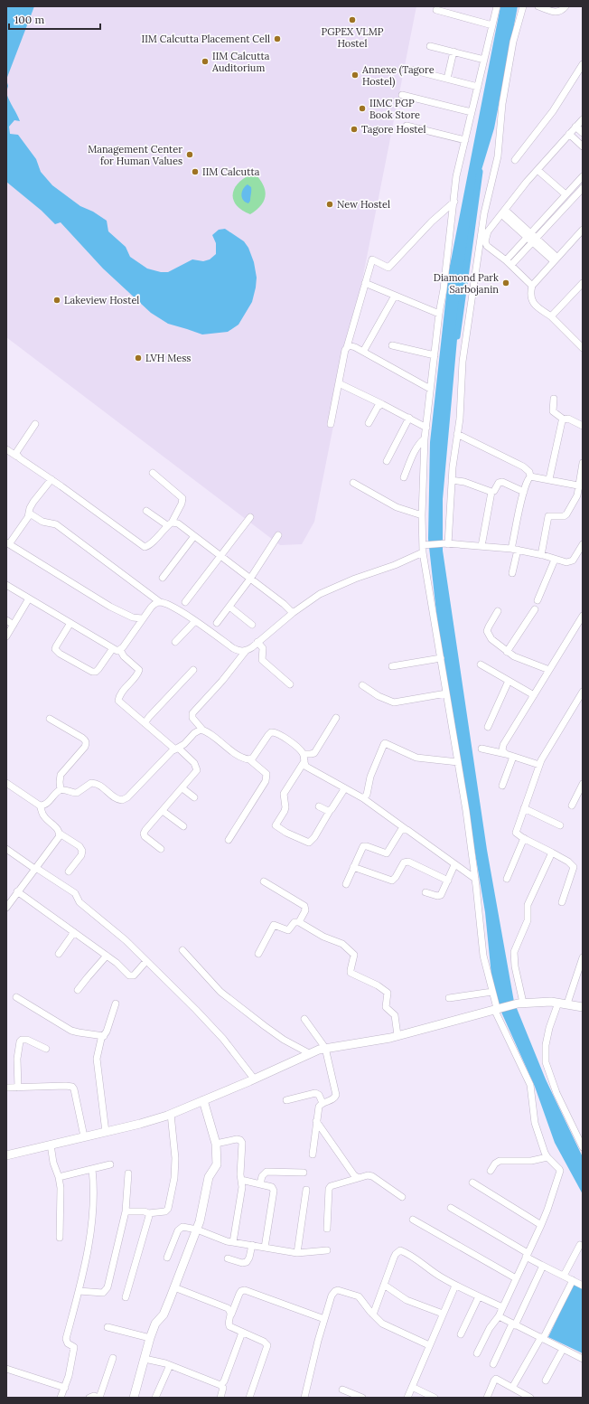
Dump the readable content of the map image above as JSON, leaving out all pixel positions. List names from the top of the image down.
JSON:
{
  "places": [
    "PGPEX VLMP Hostel",
    "IIM Calcutta Placement Cell",
    "IIM Calcutta Auditorium",
    "Annexe (Tagore Hostel)",
    "IIMC PGP Book Store",
    "Tagore Hostel",
    "Management Center for Human Values",
    "IIM Calcutta",
    "New Hostel",
    "Diamond Park Sarbojanin",
    "Lakeview Hostel",
    "LVH Mess"
  ],
  "scale_bar": "100 m"
}
